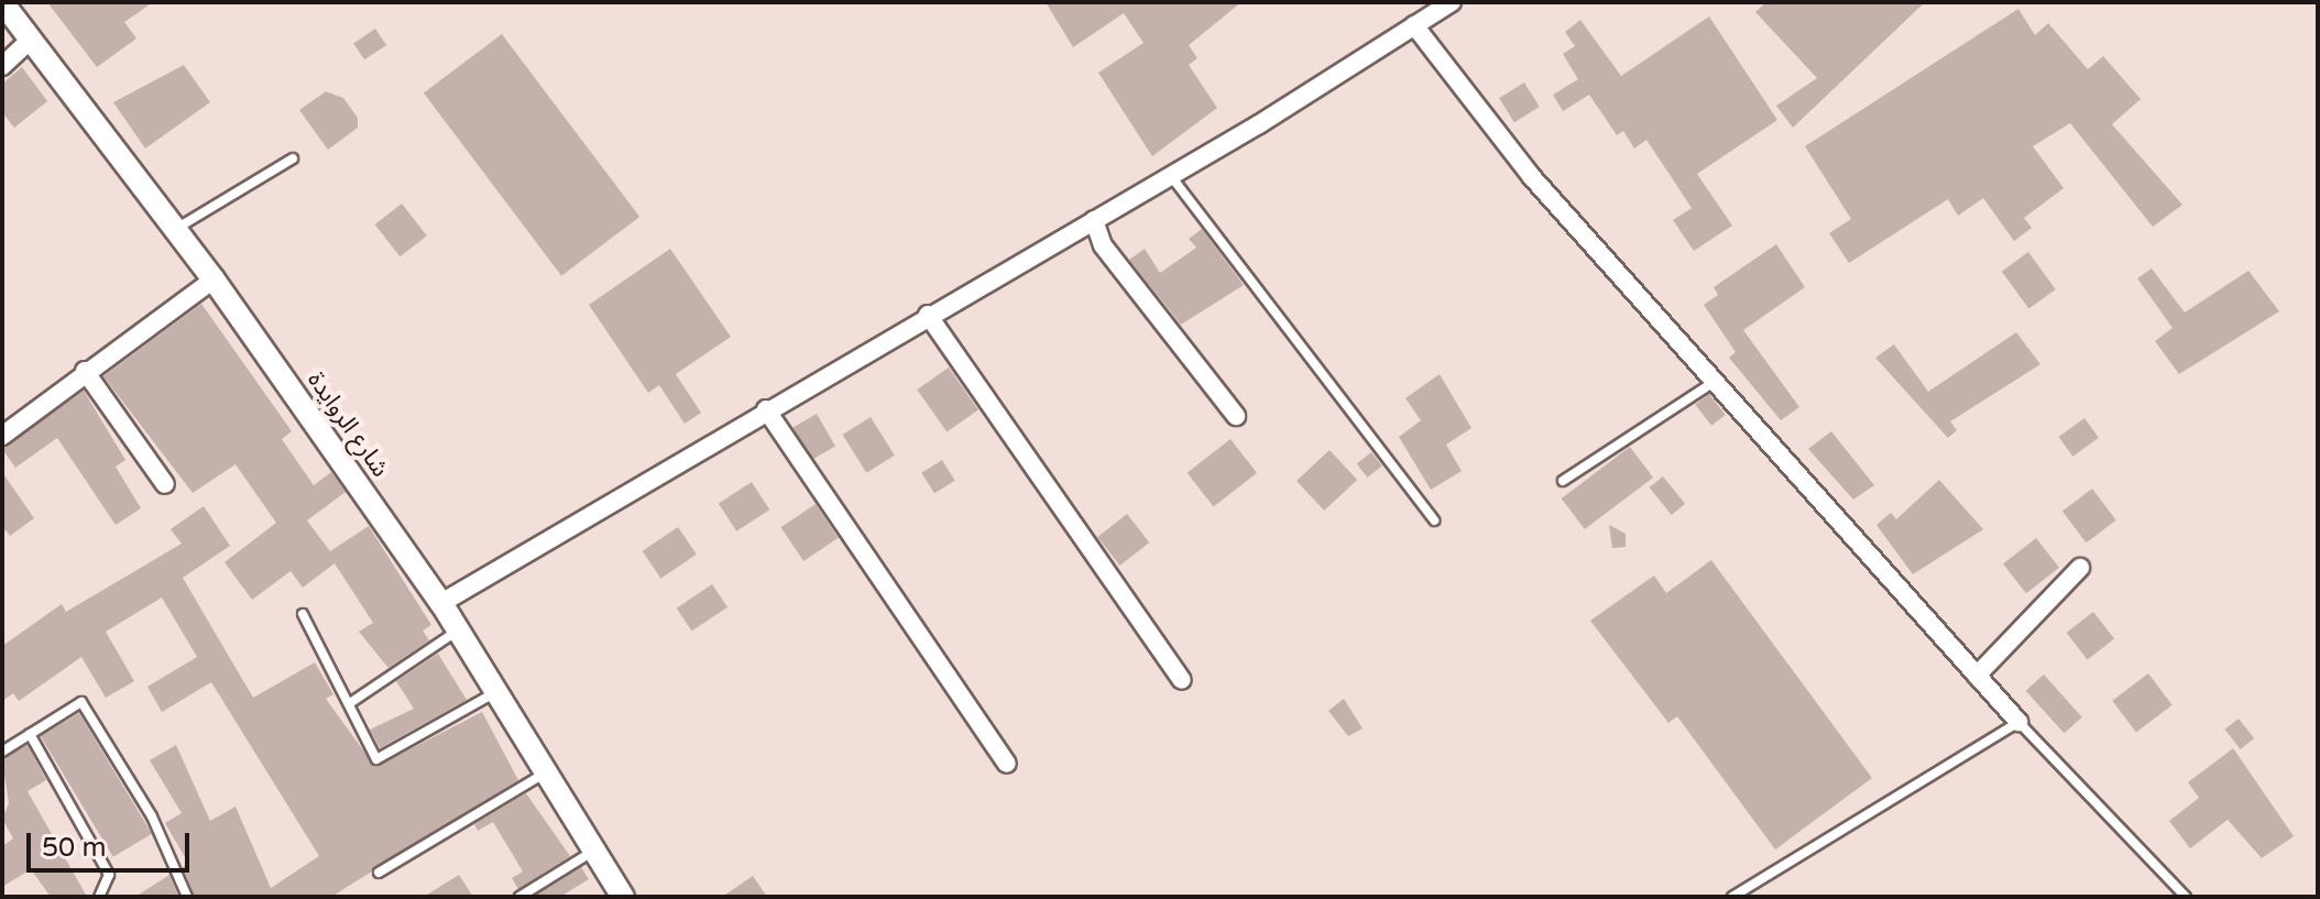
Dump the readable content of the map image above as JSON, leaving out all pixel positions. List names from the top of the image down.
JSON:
{
  "streets": {
    "street": ["شارع الروايدة"]
  },
  "scale_bar": "50 m"
}
